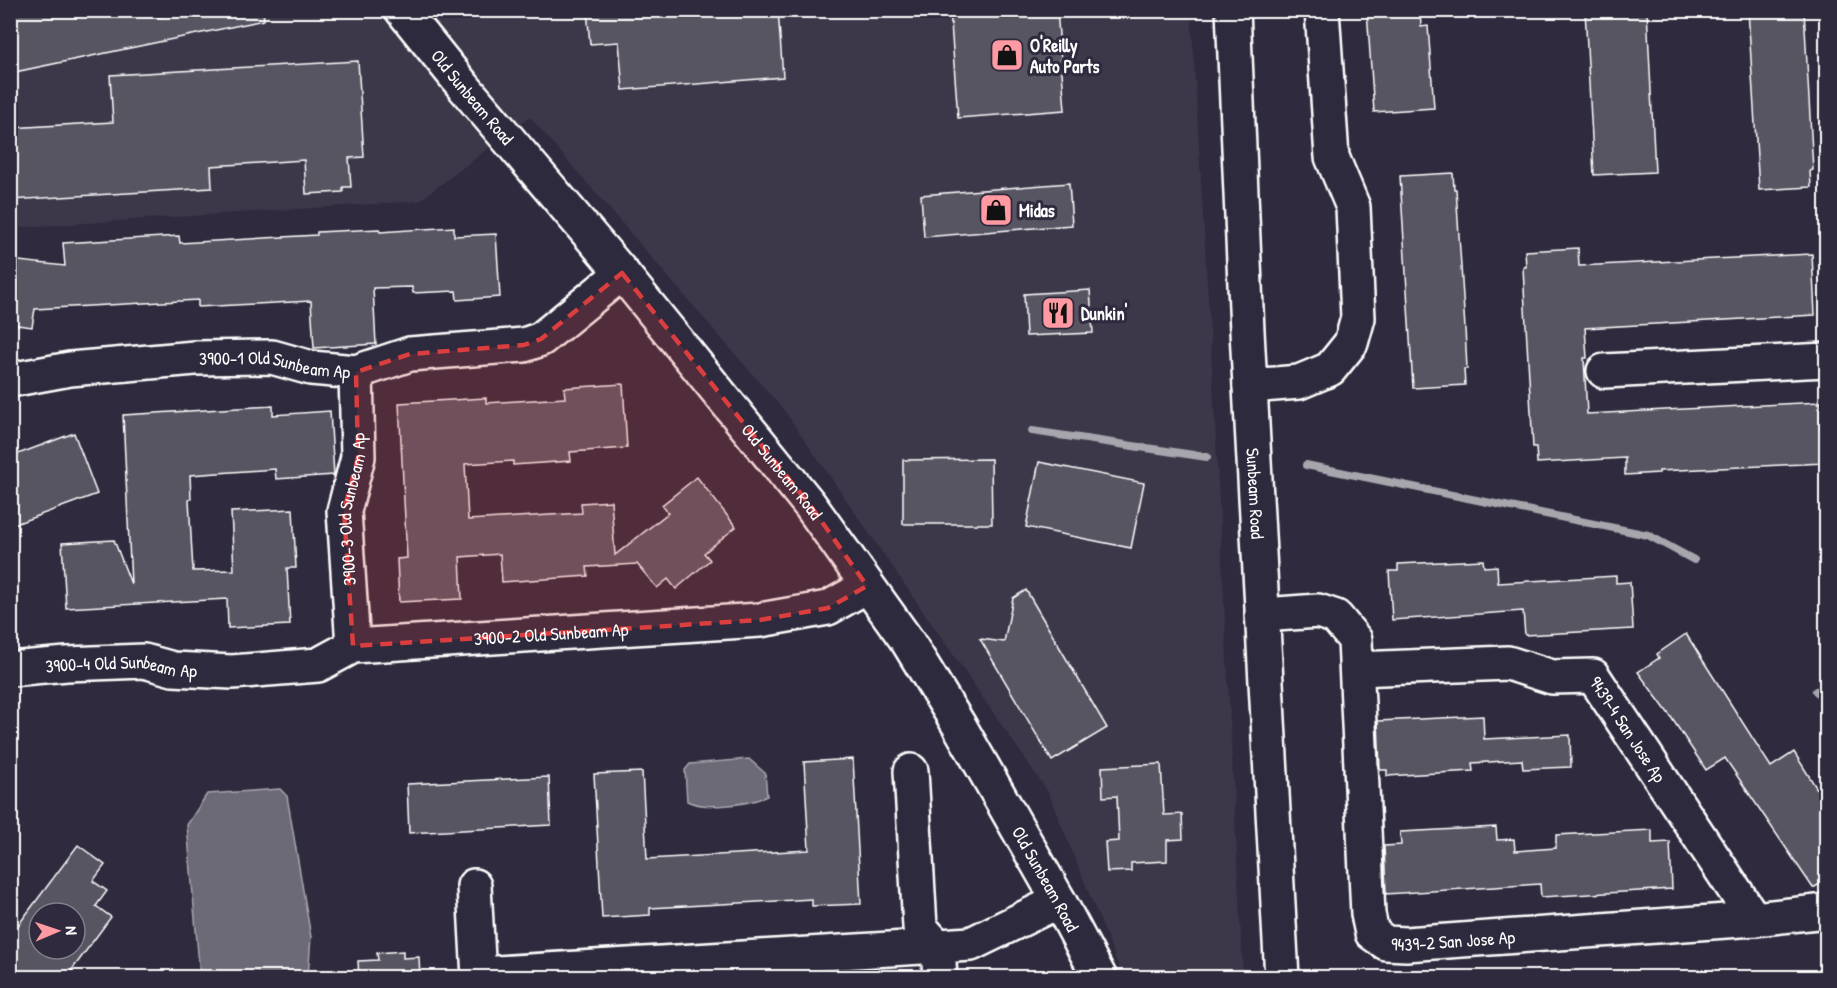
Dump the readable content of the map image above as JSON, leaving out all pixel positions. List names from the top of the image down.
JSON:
{
  "streets": {
    "street": [
      "Old Sunbeam Road",
      "3900-1 Old Sunbeam Ap",
      "Sunbeam Road",
      "3900-3 Old Sunbeam Ap",
      "3900-2 Old Sunbeam Ap",
      "3900-4 Old Sunbeam Ap",
      "9439-4 San Jose Ap",
      "9439-2 San Jose Ap"
    ]
  },
  "crossings": [
    ["Old Sunbeam Road", "3900-1 Old Sunbeam Ap"],
    ["Old Sunbeam Road", "3900-2 Old Sunbeam Ap"],
    ["3900-1 Old Sunbeam Ap", "3900-3 Old Sunbeam Ap"],
    ["Sunbeam Road", "9439-2 San Jose Ap"],
    ["3900-3 Old Sunbeam Ap", "3900-2 Old Sunbeam Ap"],
    ["3900-2 Old Sunbeam Ap", "3900-4 Old Sunbeam Ap"],
    ["9439-4 San Jose Ap", "9439-2 San Jose Ap"]
  ],
  "places": {
    "shop": ["O'Reilly Auto Parts", "Midas"],
    "restaurant": ["Dunkin'"]
  },
  "north": "right"
}
